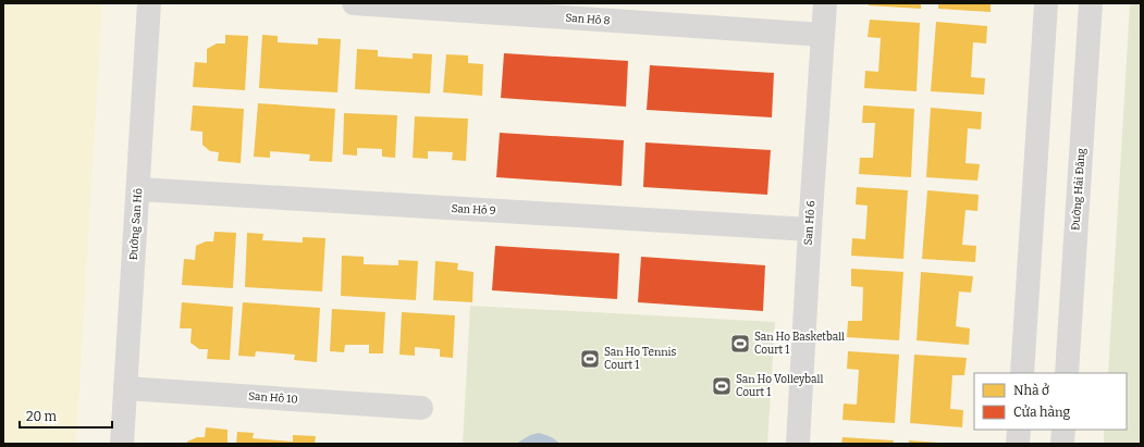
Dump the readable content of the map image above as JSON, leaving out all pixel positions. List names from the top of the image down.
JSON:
{
  "streets": {
    "street": [
      "San Hô 8",
      "Đường Hải Đăng",
      "San Hô 9",
      "San Hô 6",
      "Đường San Hô",
      "San Hô 10"
    ]
  },
  "crossings": [
    ["San Hô 8", "San Hô 6"],
    ["San Hô 9", "San Hô 6"],
    ["San Hô 9", "Đường San Hô"],
    ["Đường San Hô", "San Hô 10"]
  ],
  "places": {
    "sports": ["San Ho Basketball Court 1", "San Ho Tennis Court 1", "San Ho Volleyball Court 1"]
  },
  "legend": ["Nhà ở", "Cửa hàng"],
  "scale_bar": "20 m"
}
